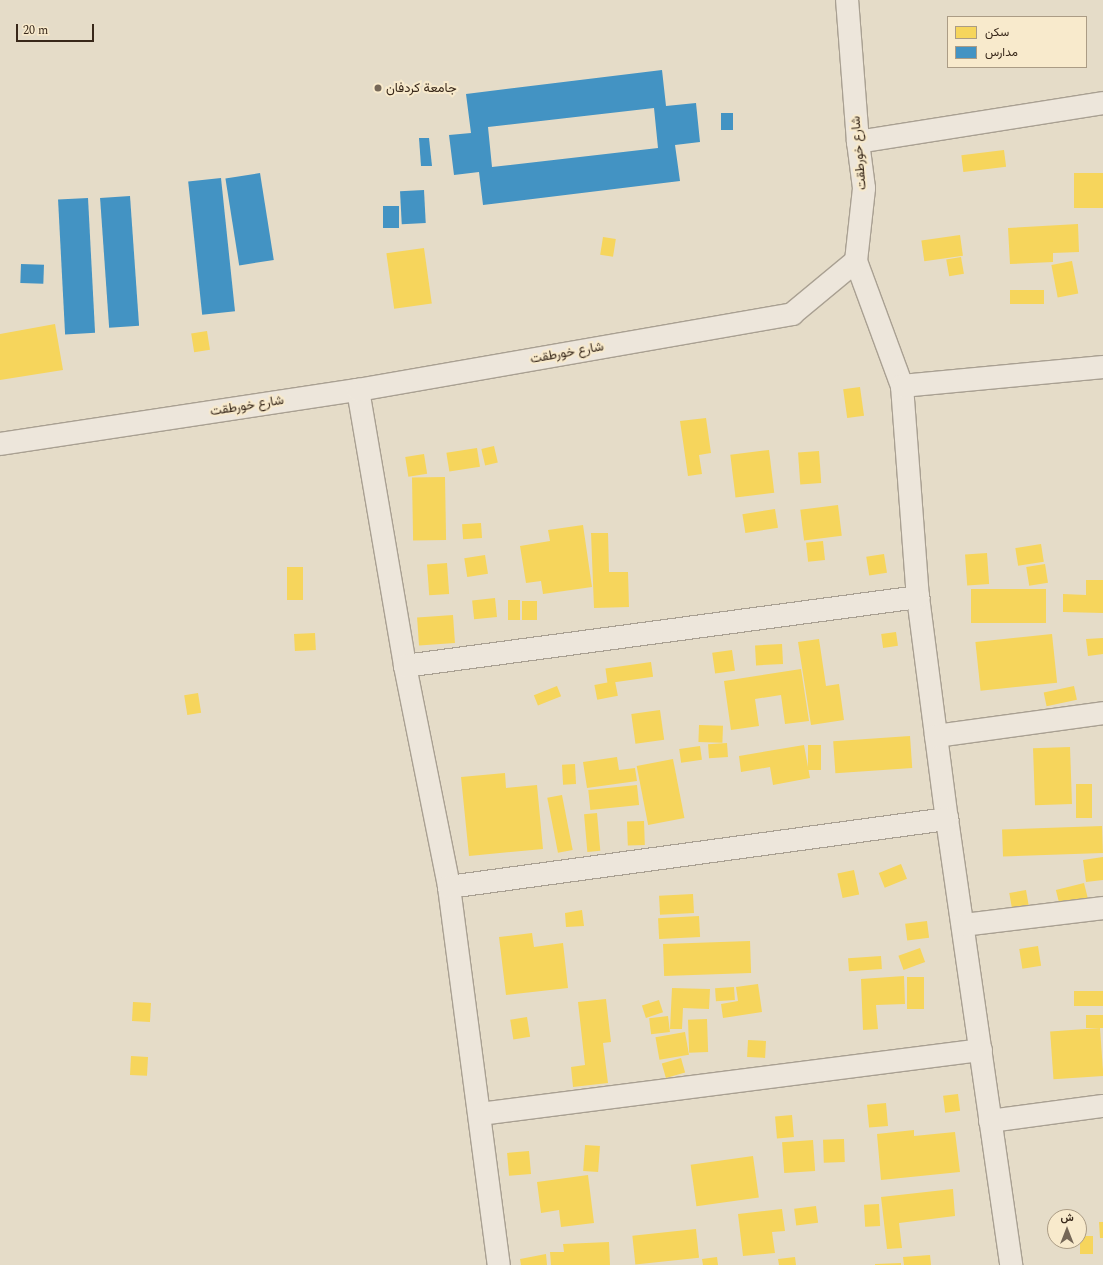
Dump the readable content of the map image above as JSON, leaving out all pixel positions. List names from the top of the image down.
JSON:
{
  "streets": {
    "street": ["شارع خورطقت"]
  },
  "places": ["جامعة كردفان"],
  "legend": ["سكن", "مدارس"],
  "scale_bar": "20 m",
  "north": "top"
}
